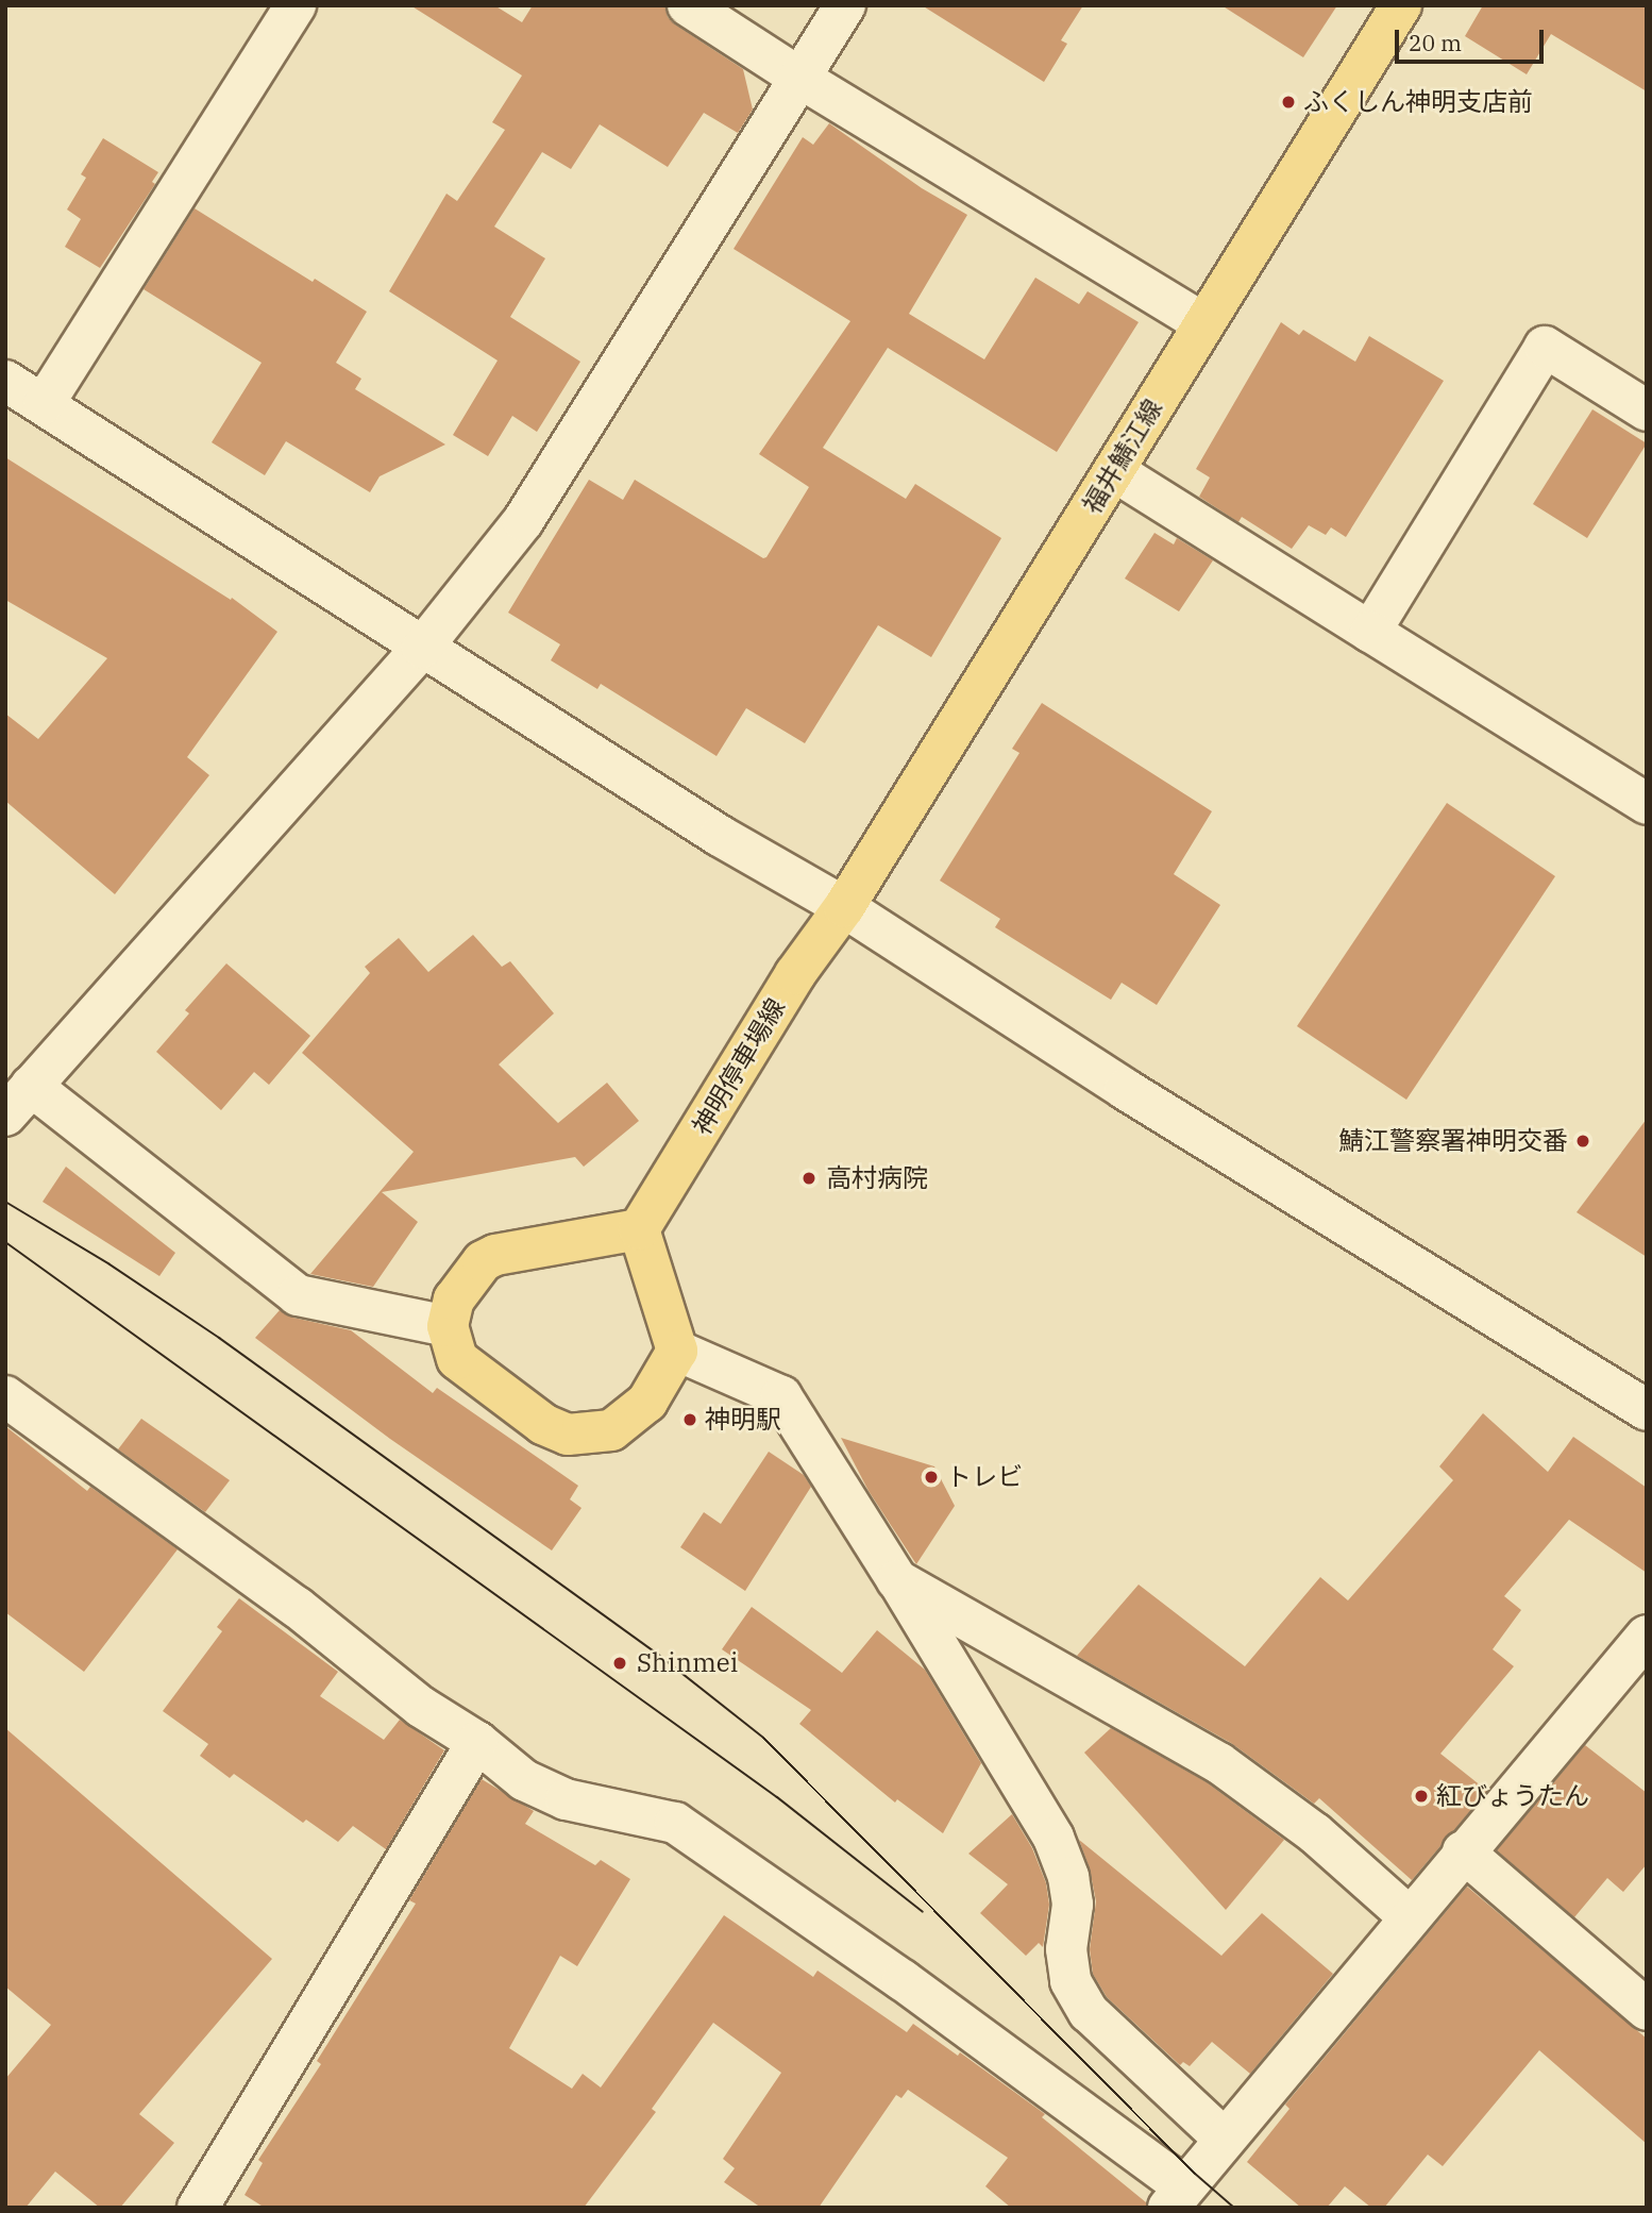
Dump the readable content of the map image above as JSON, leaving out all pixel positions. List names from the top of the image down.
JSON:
{
  "streets": {
    "main road": ["福井鯖江線", "神明停車場線"]
  },
  "crossings": [
    ["福井鯖江線", "神明停車場線"]
  ],
  "places": [
    "ふくしん神明支店前",
    "鯖江警察署神明交番",
    "高村病院",
    "神明駅",
    "トレビ",
    "Shinmei",
    "紅びょうたん"
  ],
  "scale_bar": "20 m"
}
